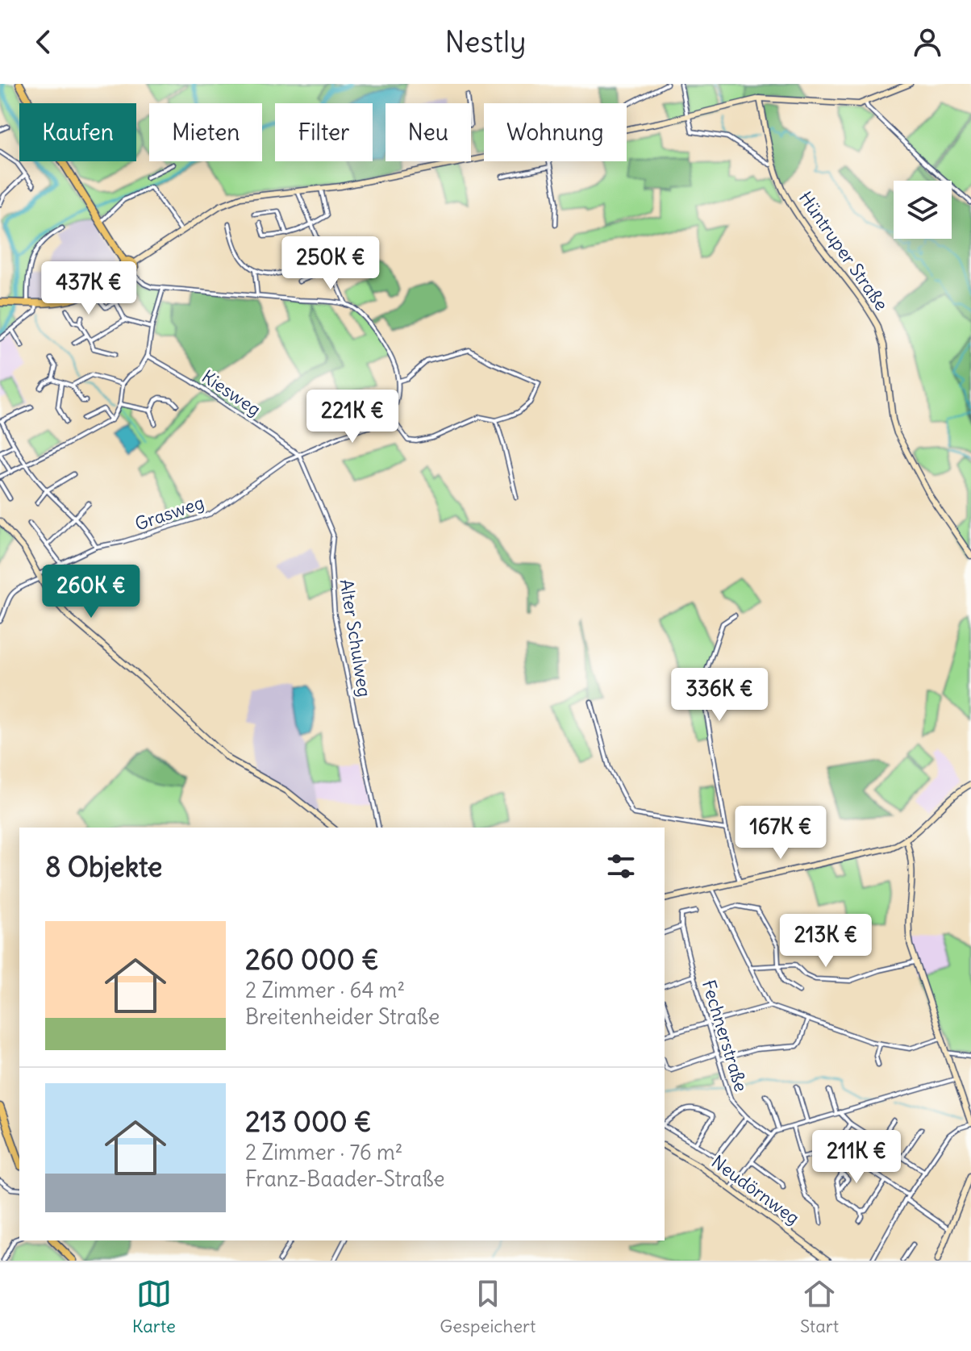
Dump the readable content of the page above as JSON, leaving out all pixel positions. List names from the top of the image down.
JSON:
{
  "streets": {
    "street": [
      "Hüntruper Straße",
      "Kiesweg",
      "Grasweg",
      "Alter Schulweg",
      "Fechnerstraße",
      "Neudörnweg"
    ]
  },
  "crossings": [
    ["Kiesweg", "Grasweg"],
    ["Kiesweg", "Alter Schulweg"],
    ["Grasweg", "Alter Schulweg"]
  ],
  "page": {
    "header": "Nestly",
    "chip": [
      "Kaufen",
      "Mieten",
      "Filter",
      "Neu",
      "Wohnung"
    ],
    "price": [
      "250K €",
      "437K €",
      "221K €",
      "260K €",
      "336K €",
      "167K €",
      "213K €",
      "211K €"
    ],
    "heading": "8 Objekte",
    "list": [
      {
        "name": "260 000 €",
        "note": "2 Zimmer · 64 m² · Breitenheider Straße"
      },
      {
        "name": "213 000 €",
        "note": "2 Zimmer · 76 m² · Franz-Baader-Straße"
      }
    ],
    "tabs": ["Karte", "Gespeichert", "Start"]
  }
}
